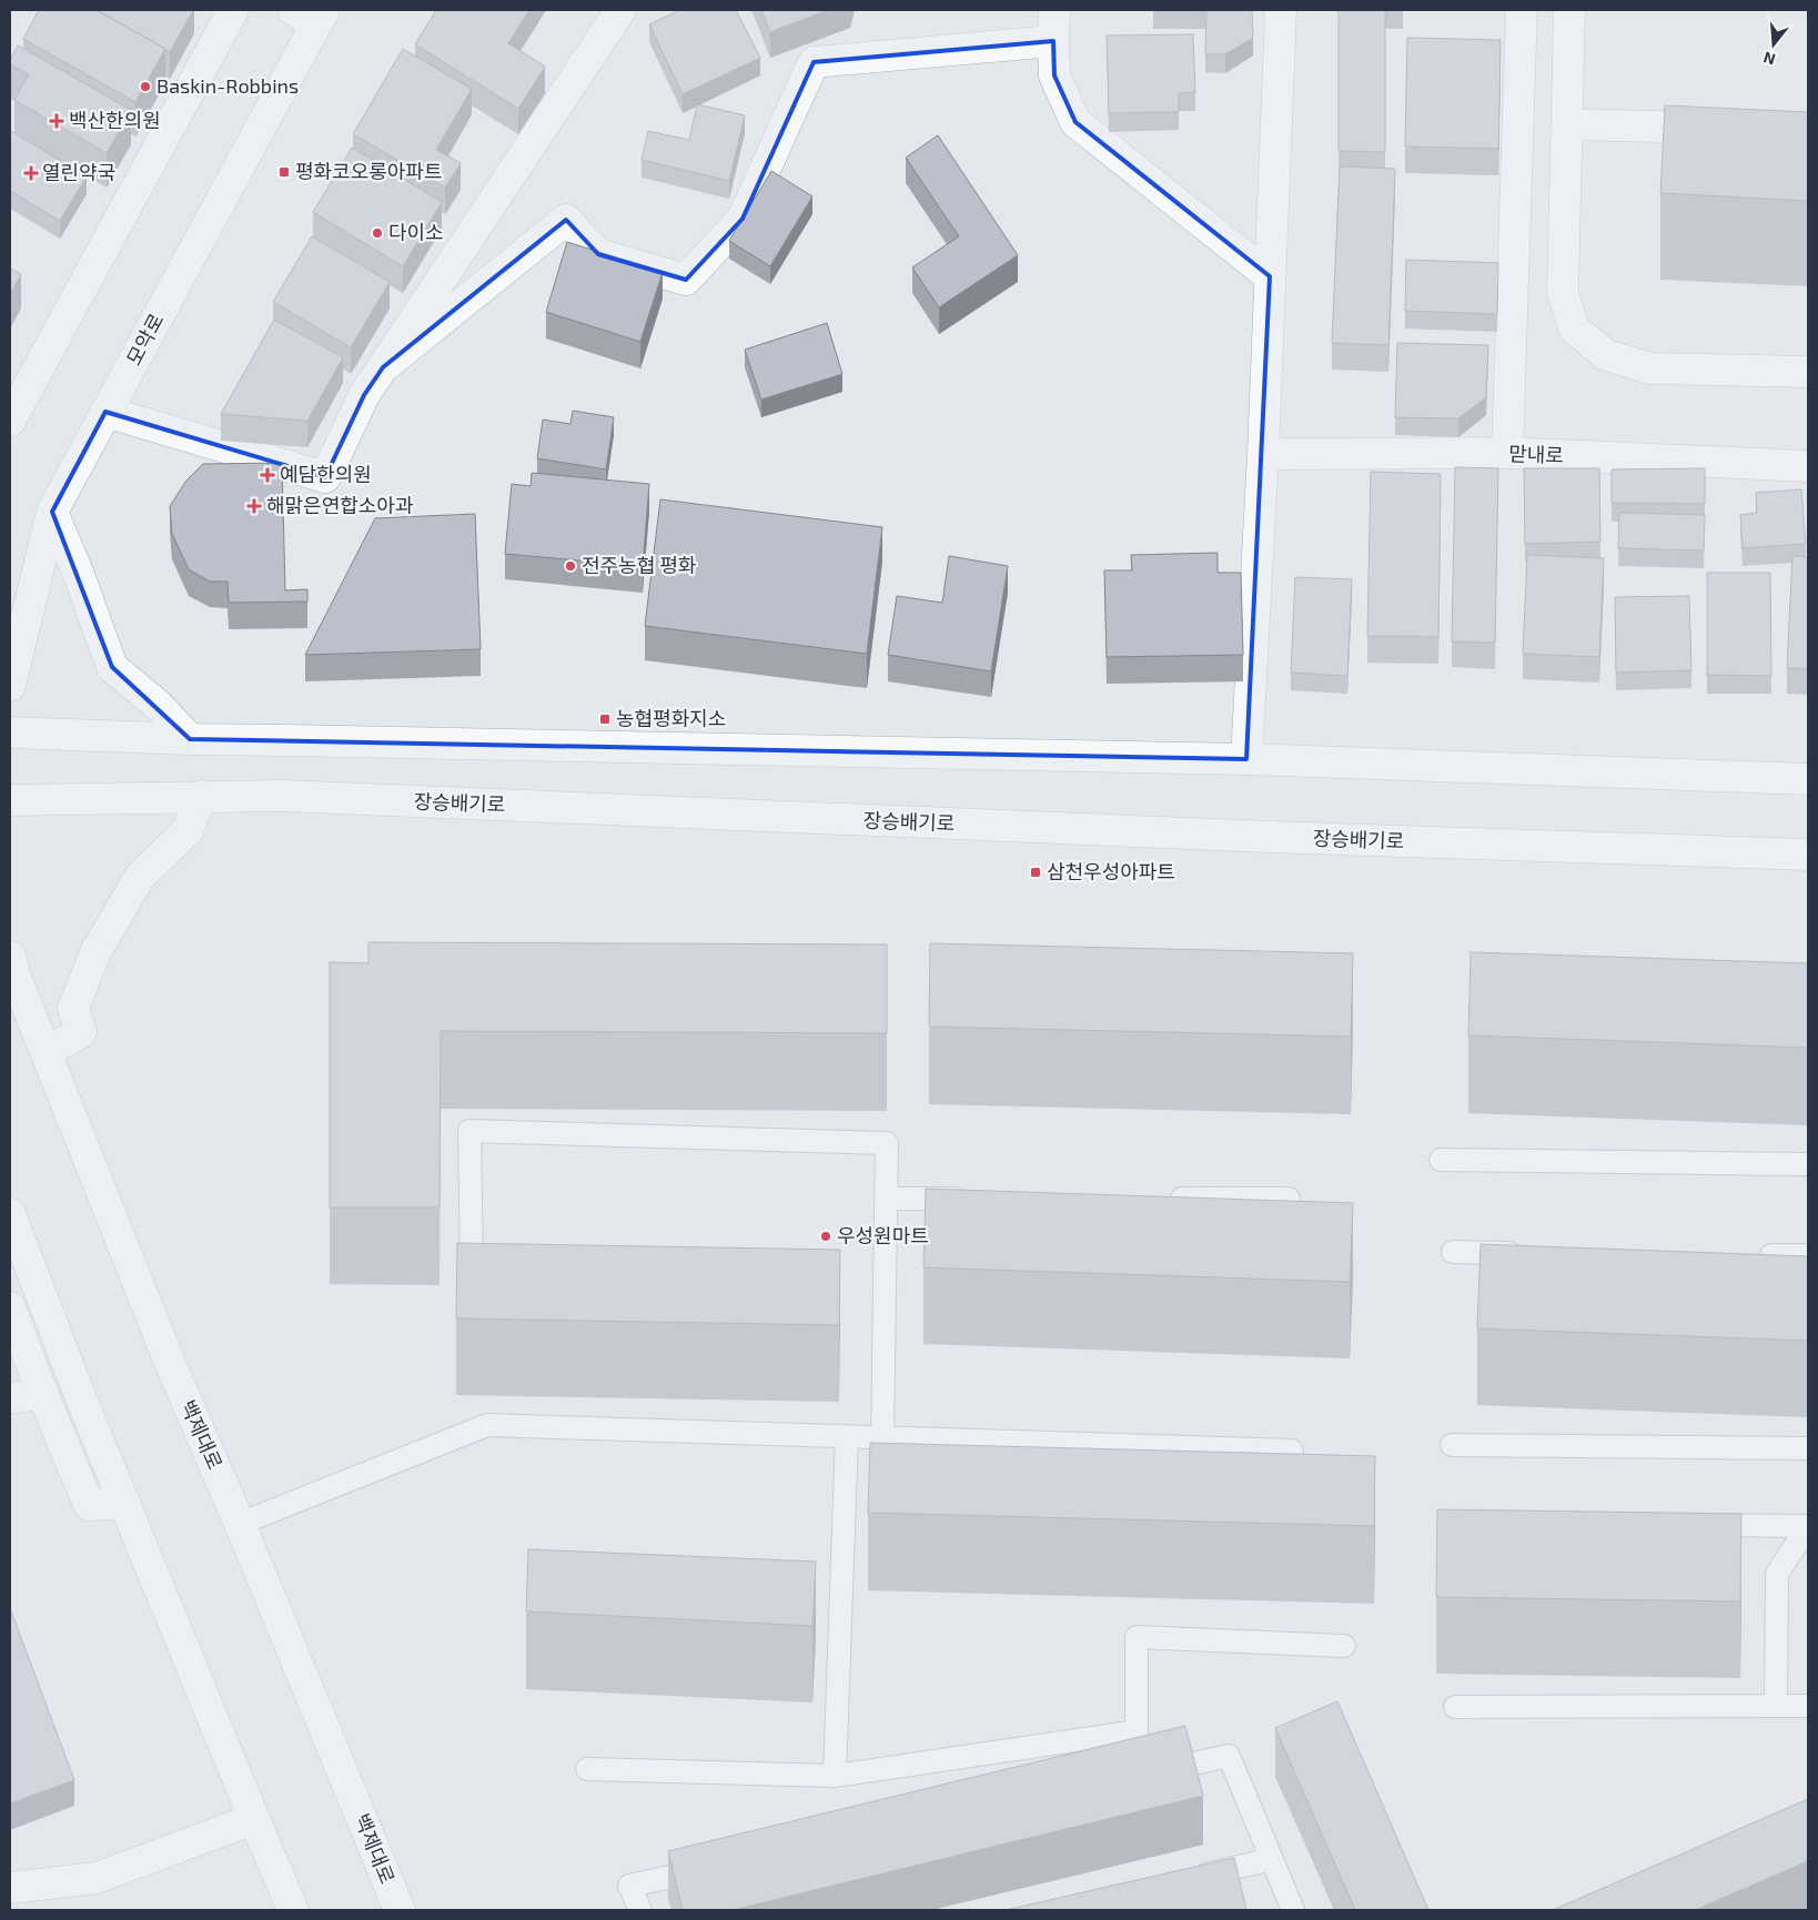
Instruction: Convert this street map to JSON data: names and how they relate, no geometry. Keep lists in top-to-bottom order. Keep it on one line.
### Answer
{"streets":{"street":["모악로","맏내로","장승배기로","백제대로"]},"places":{"other":["Baskin-Robbins","다이소","전주농협 평화","우성원마트"],"health":["백산한의원","열린약국","예담한의원","해맑은연합소아과"],"transit":["평화코오롱아파트","농협평화지소","삼천우성아파트"]},"north":"bottom"}
